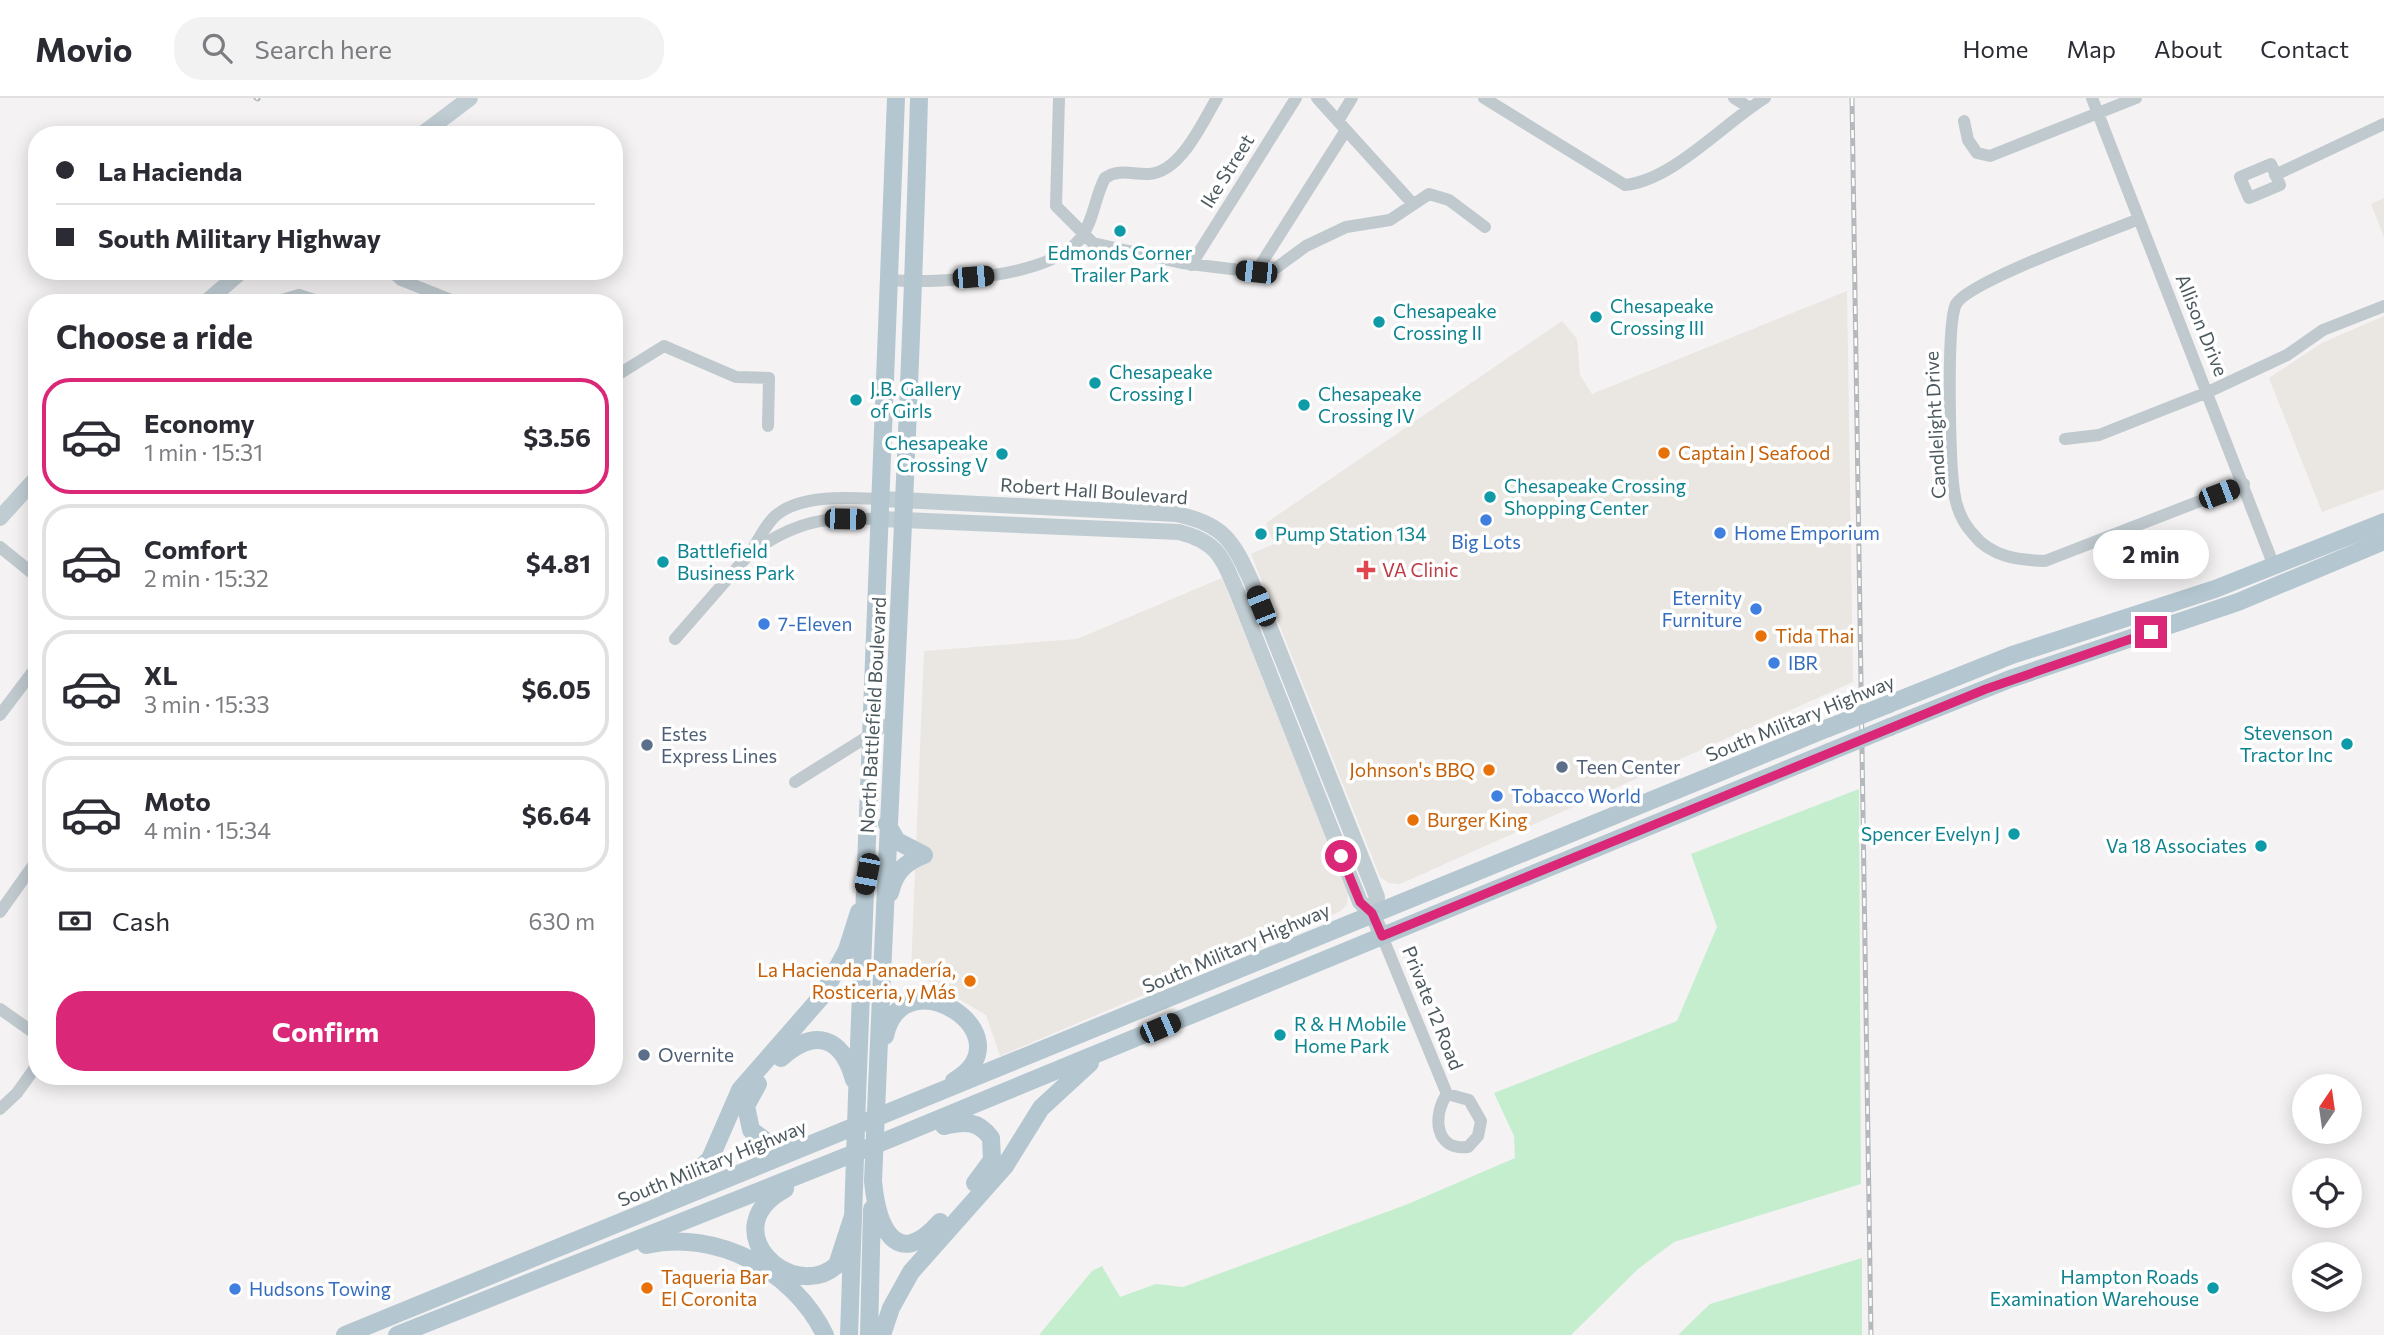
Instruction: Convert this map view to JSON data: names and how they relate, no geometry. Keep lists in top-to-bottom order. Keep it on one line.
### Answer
{"streets":{"main road":["North Battlefield Boulevard","South Military Highway"],"street":["Ike Street","Allison Drive","Candlelight Drive","Robert Hall Boulevard","Private 12 Road"]},"crossings":[["Allison Drive","Candlelight Drive"],["Allison Drive","South Military Highway"],["Robert Hall Boulevard","North Battlefield Boulevard"],["Robert Hall Boulevard","South Military Highway"],["Robert Hall Boulevard","Private 12 Road"]],"places":{"other":["Edmonds Corner Trailer Park","Chesapeake Crossing III","Chesapeake Crossing II","Chesapeake Crossing I","J.B. Gallery of Girls","Chesapeake Crossing IV","Captain J Seafood","Chesapeake Crossing V","Chesapeake Crossing Shopping Center","Big Lots","Home Emporium","Pump Station 134","Battlefield Business Park","Eternity Furniture","7-Eleven","Tida Thai","IBR","Stevenson Tractor Inc","Estes Express Lines","Teen Center","Johnson's BBQ","Tobacco World","Burger King","Spencer Evelyn J","Va 18 Associates","La Hacienda Panadería, Rosticeria, y Más","R & H Mobile Home Park","Overnite","Taqueria Bar El Coronita","Hampton Roads Examination Warehouse","Hudsons Towing"],"health":["VA Clinic"]},"north":"top","page":{"header":"Movio","search":"Search here","nav":["Home","Map","About","Contact"],"banner":["La Hacienda","South Military Highway"],"heading":"Choose a ride","list":[{"name":"Economy","note":"1 min · 15:31","value":"$3.56"},{"name":"Comfort","note":"2 min · 15:32","value":"$4.81"},{"name":"XL","note":"3 min · 15:33","value":"$6.05"},{"name":"Moto","note":"4 min · 15:34","value":"$6.64"}],"bubble":"2 min","pay":["Cash","630 m"],"buttons":"Confirm"}}
